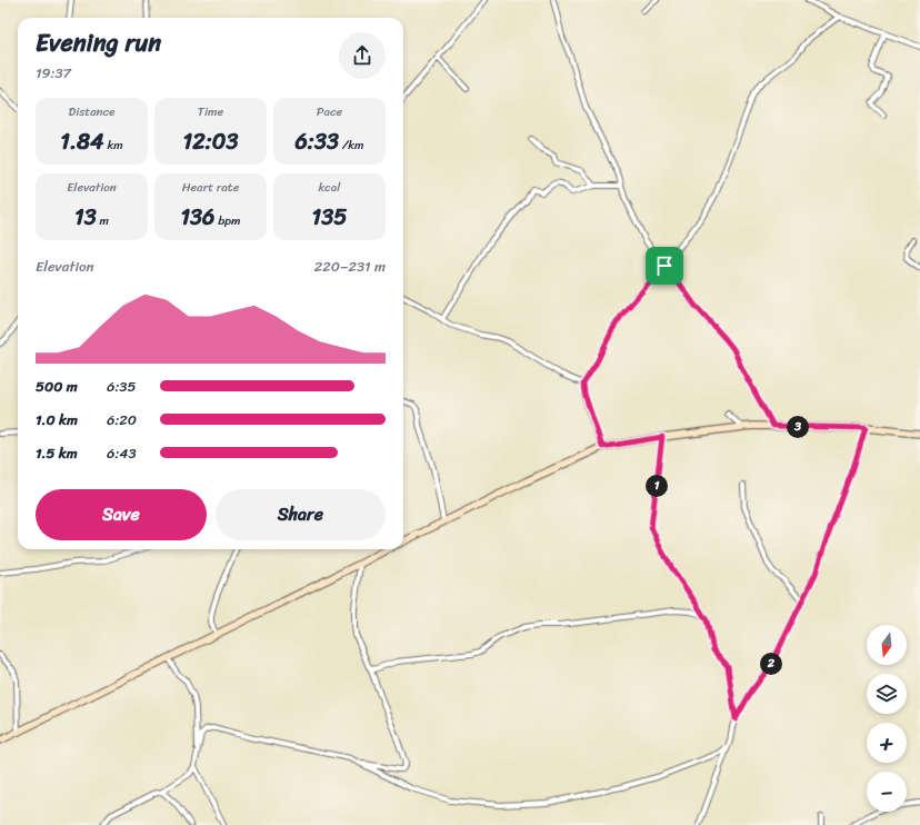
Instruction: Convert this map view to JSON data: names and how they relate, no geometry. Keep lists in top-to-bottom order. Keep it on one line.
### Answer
{"north":"bottom","page":{"heading":["Evening run","19:37"],"stats":[["Distance","1.84 km"],["Time","12:03"],["Pace","6:33 /km"],["Elevation","13 m"],["Heart rate","136 bpm"],["kcal","135"]],"chart":["Elevation","220–231 m"],"list":[{"name":"500 m","note":"6:35"},{"name":"1.0 km","note":"6:20"},{"name":"1.5 km","note":"6:43"}],"pins":["3","1","2"],"buttons":["Save","Share"],"map_buttons":["+","−"]}}
